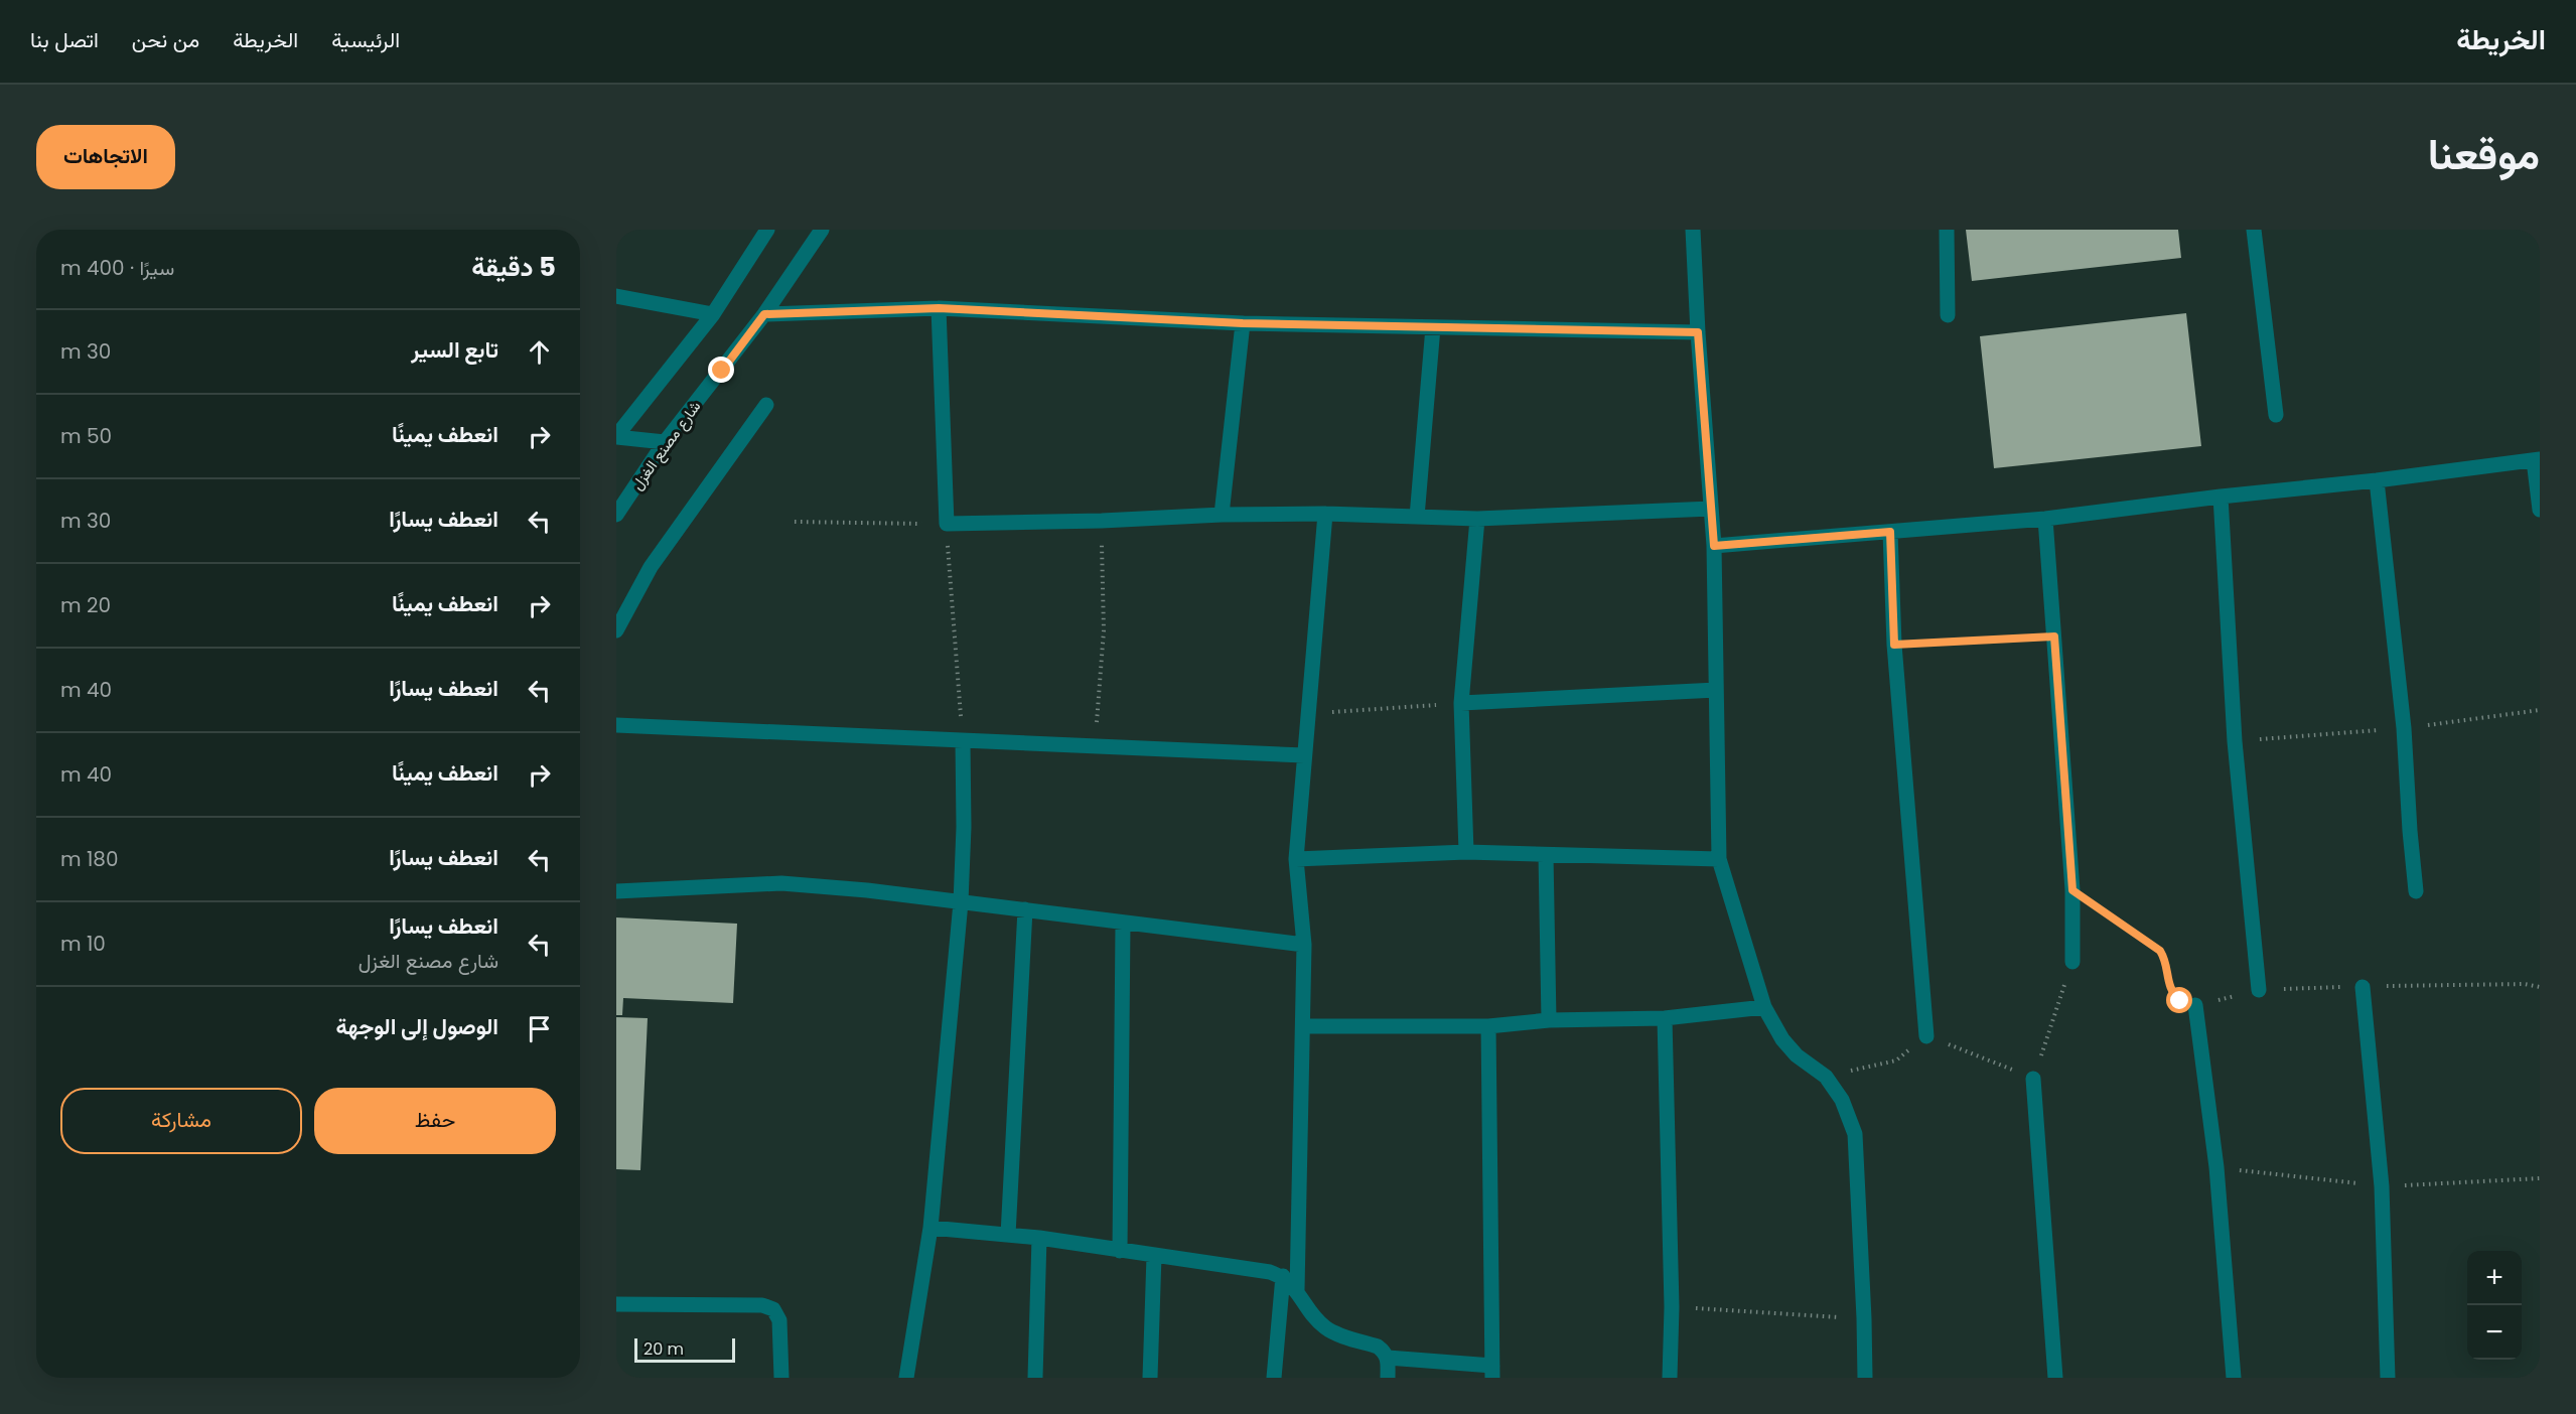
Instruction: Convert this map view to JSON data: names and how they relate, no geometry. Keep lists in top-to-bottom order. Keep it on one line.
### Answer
{"streets":{"street":["شارع مصنع الغزل"]},"scale_bar":"20 m","page":{"header":"الخريطة","nav":["الرئيسية","الخريطة","من نحن","اتصل بنا"],"title":"موقعنا","buttons":["الاتجاهات",["حفظ","مشاركة"]],"heading":["5 دقيقة","سيرًا · 400 m"],"list":[["تابع السير","30 m"],["انعطف يمينًا","50 m"],["انعطف يسارًا","30 m"],["انعطف يمينًا","20 m"],["انعطف يسارًا","40 m"],["انعطف يمينًا","40 m"],["انعطف يسارًا","180 m"],["انعطف يسارًا","شارع مصنع الغزل","10 m"],"الوصول إلى الوجهة"],"map_buttons":["+","−"],"scale":"20 m"}}
